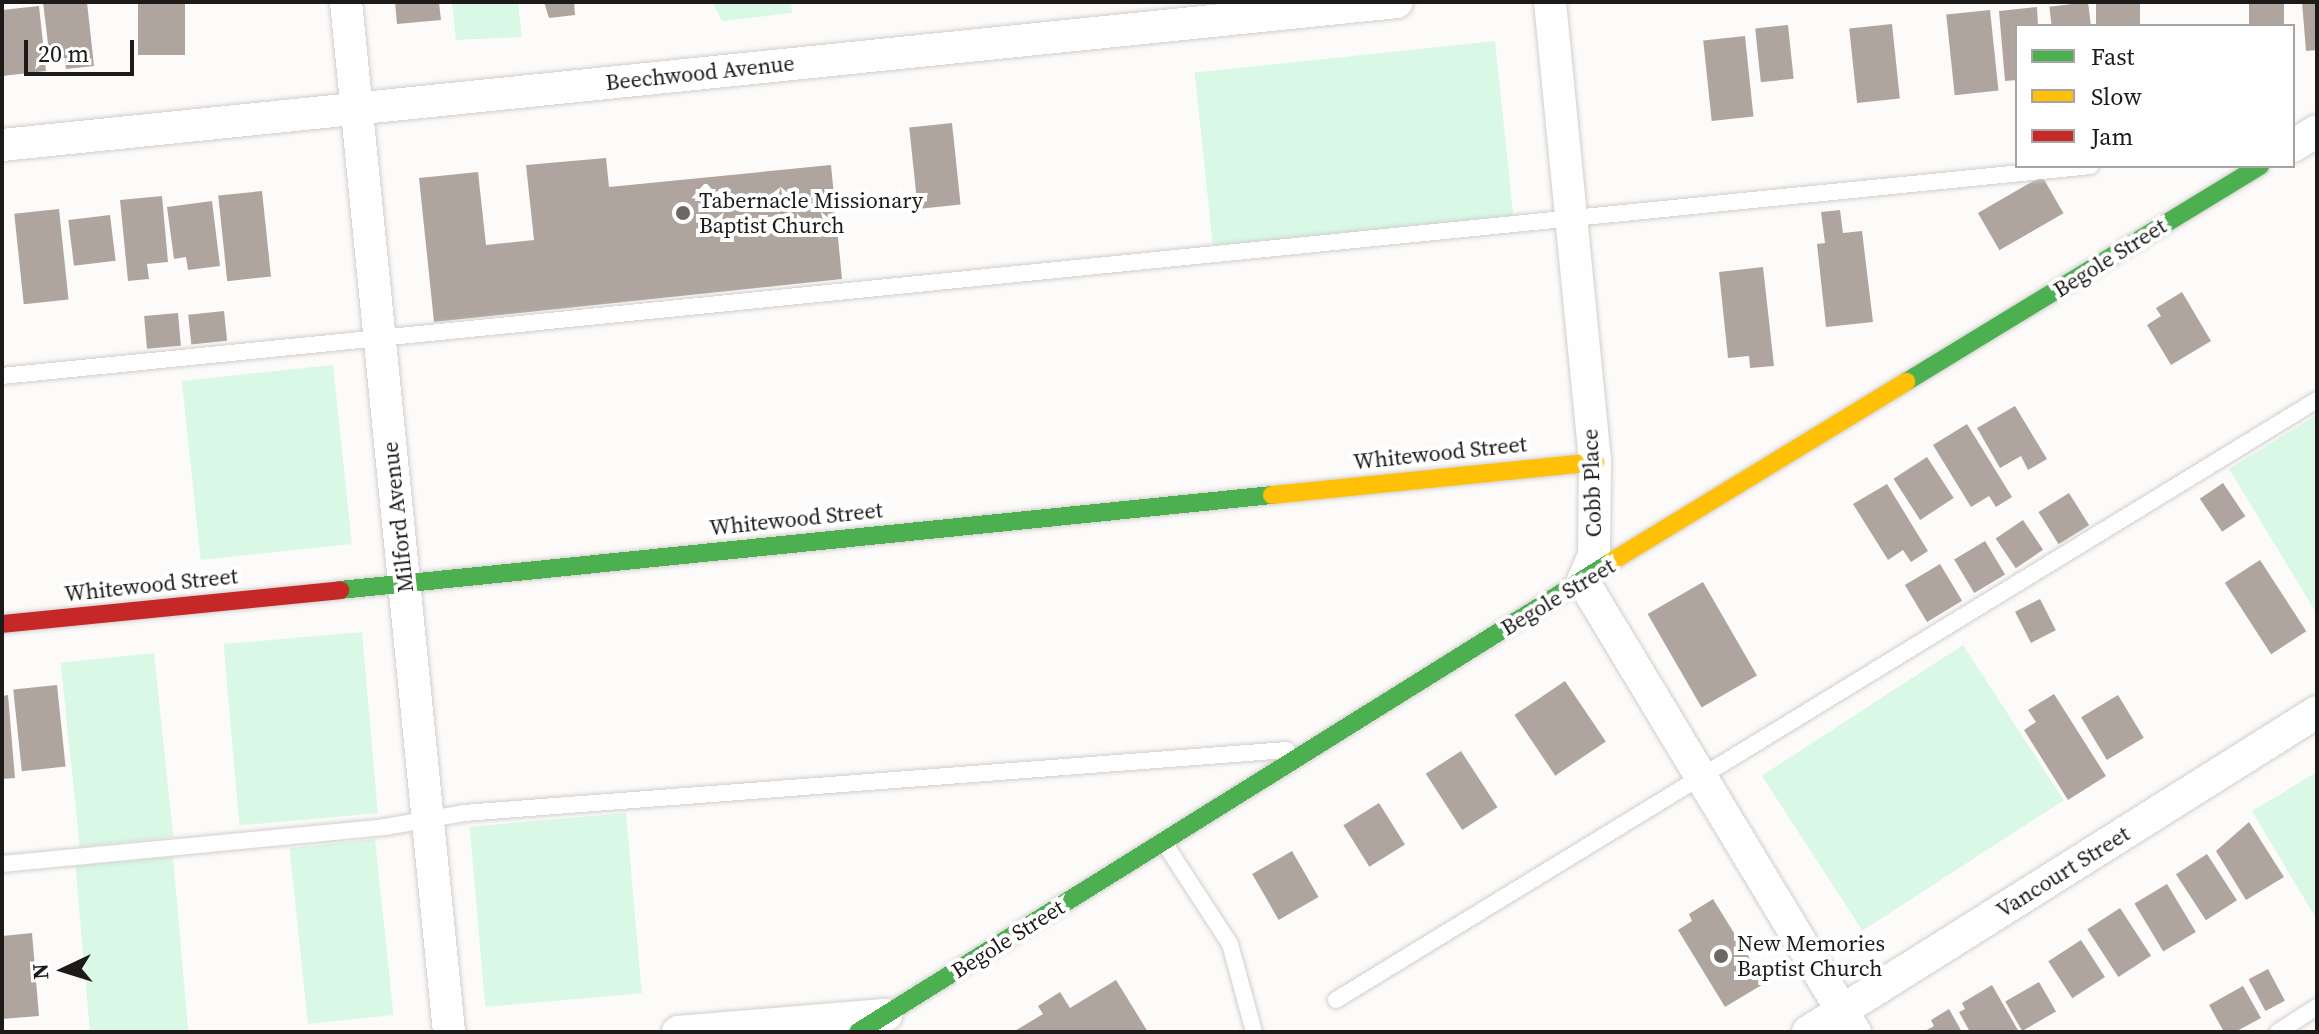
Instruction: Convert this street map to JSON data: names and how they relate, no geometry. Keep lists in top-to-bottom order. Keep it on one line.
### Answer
{"streets":{"street":["Beechwood Avenue","Begole Street","Whitewood Street","Cobb Place","Milford Avenue","Vancourt Street"]},"crossings":[["Beechwood Avenue","Milford Avenue"],["Begole Street","Cobb Place"],["Whitewood Street","Cobb Place"],["Whitewood Street","Milford Avenue"]],"places":["Tabernacle Missionary Baptist Church","New Memories Baptist Church"],"legend":["Fast","Slow","Jam"],"scale_bar":"20 m","north":"left"}
